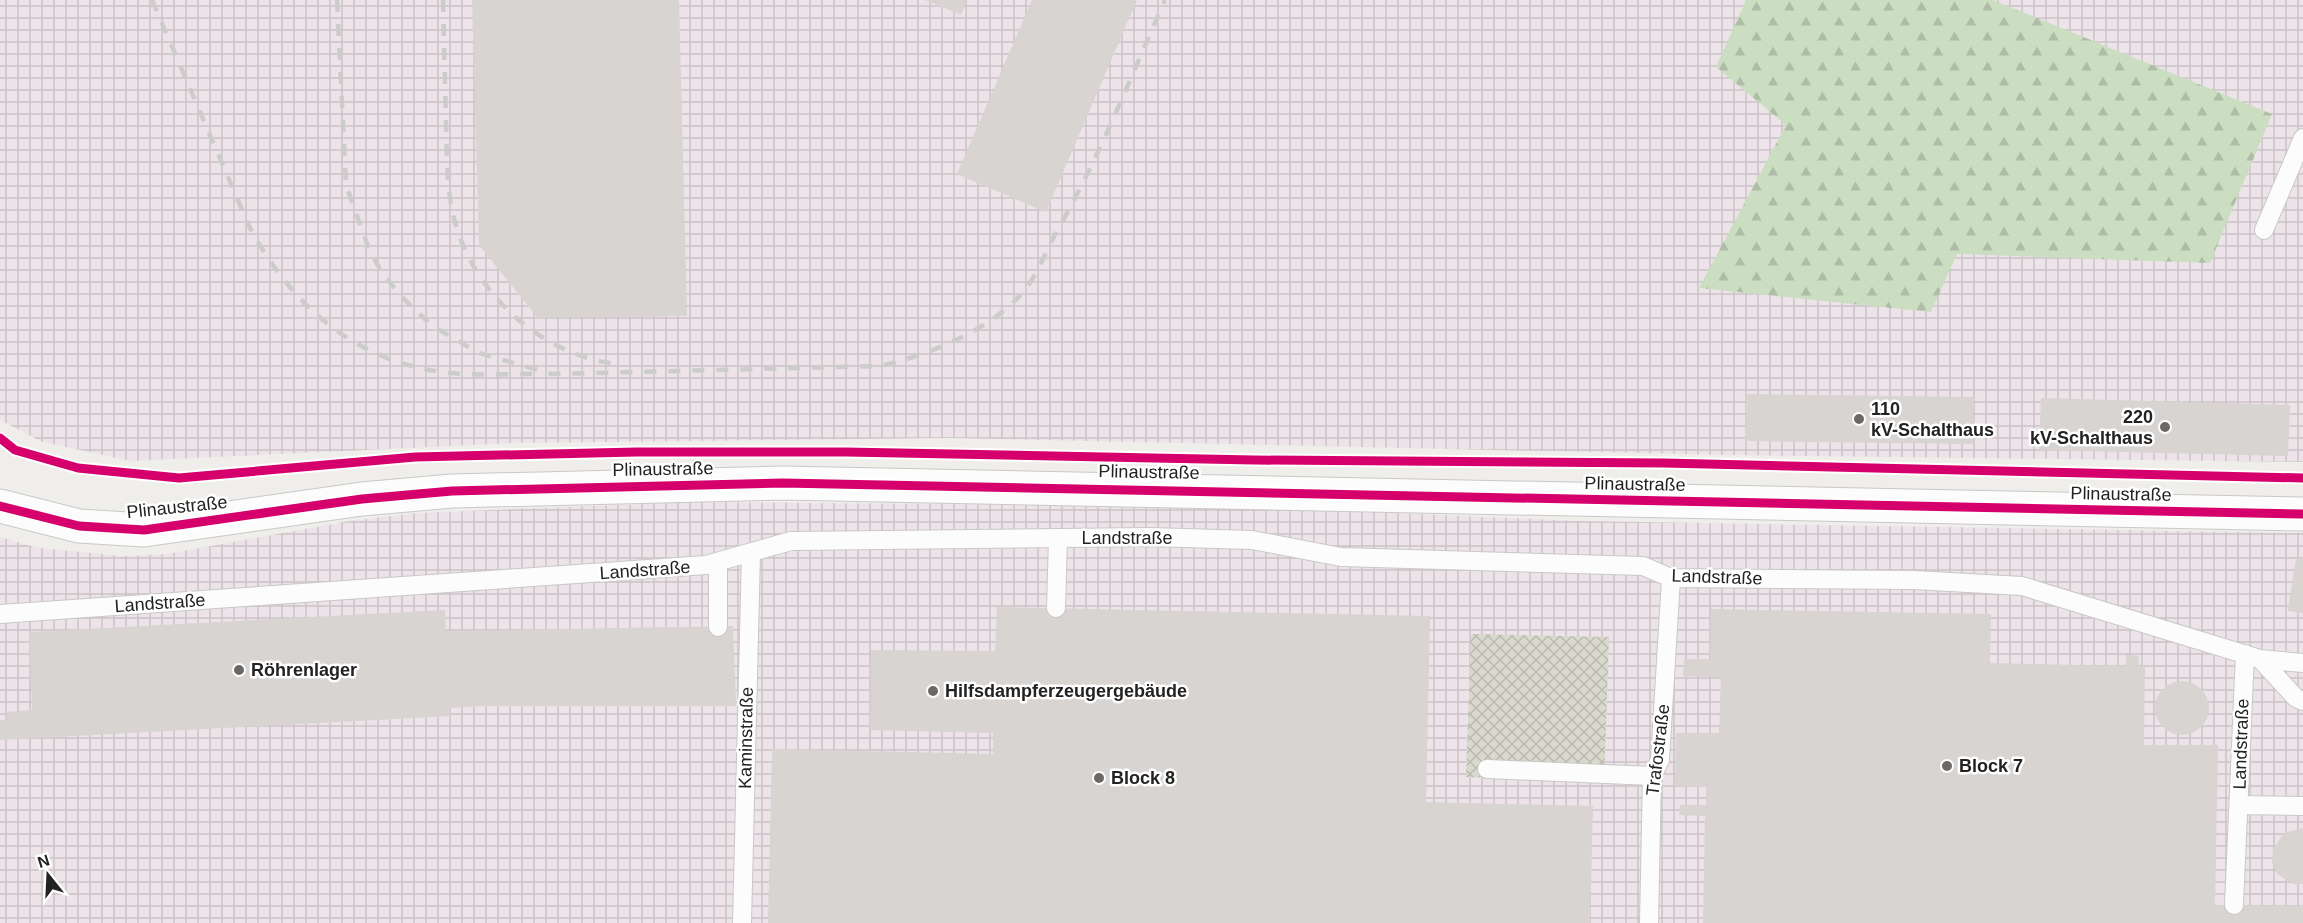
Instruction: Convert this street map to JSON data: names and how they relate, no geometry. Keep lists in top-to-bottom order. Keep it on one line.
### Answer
{"streets":{"street":["Plinaustraße"],"lane":["Landstraße","Kaminstraße","Trafostraße"]},"crossings":[["Landstraße","Kaminstraße"],["Landstraße","Trafostraße"]],"places":["110 kV-Schalthaus","220 kV-Schalthaus","Röhrenlager","Hilfsdampferzeugergebäude","Block 7","Block 8"],"north":"top"}
